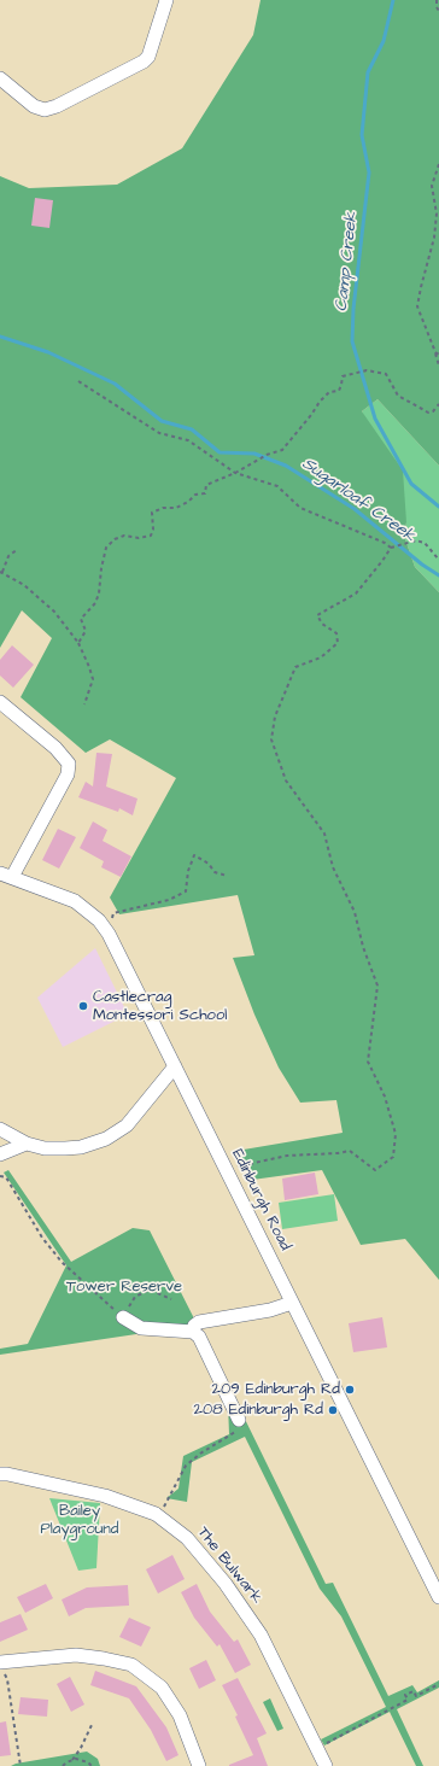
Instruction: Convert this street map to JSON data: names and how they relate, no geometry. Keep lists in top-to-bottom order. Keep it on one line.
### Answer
{"streets":{"street":["Edinburgh Road","The Bulwark"]},"water":["Camp Creek","Sugarloaf Creek"],"parks":["Tower Reserve","Bailey Playground"],"places":["Castlecrag Montessori School","209 Edinburgh Rd","208 Edinburgh Rd"]}
